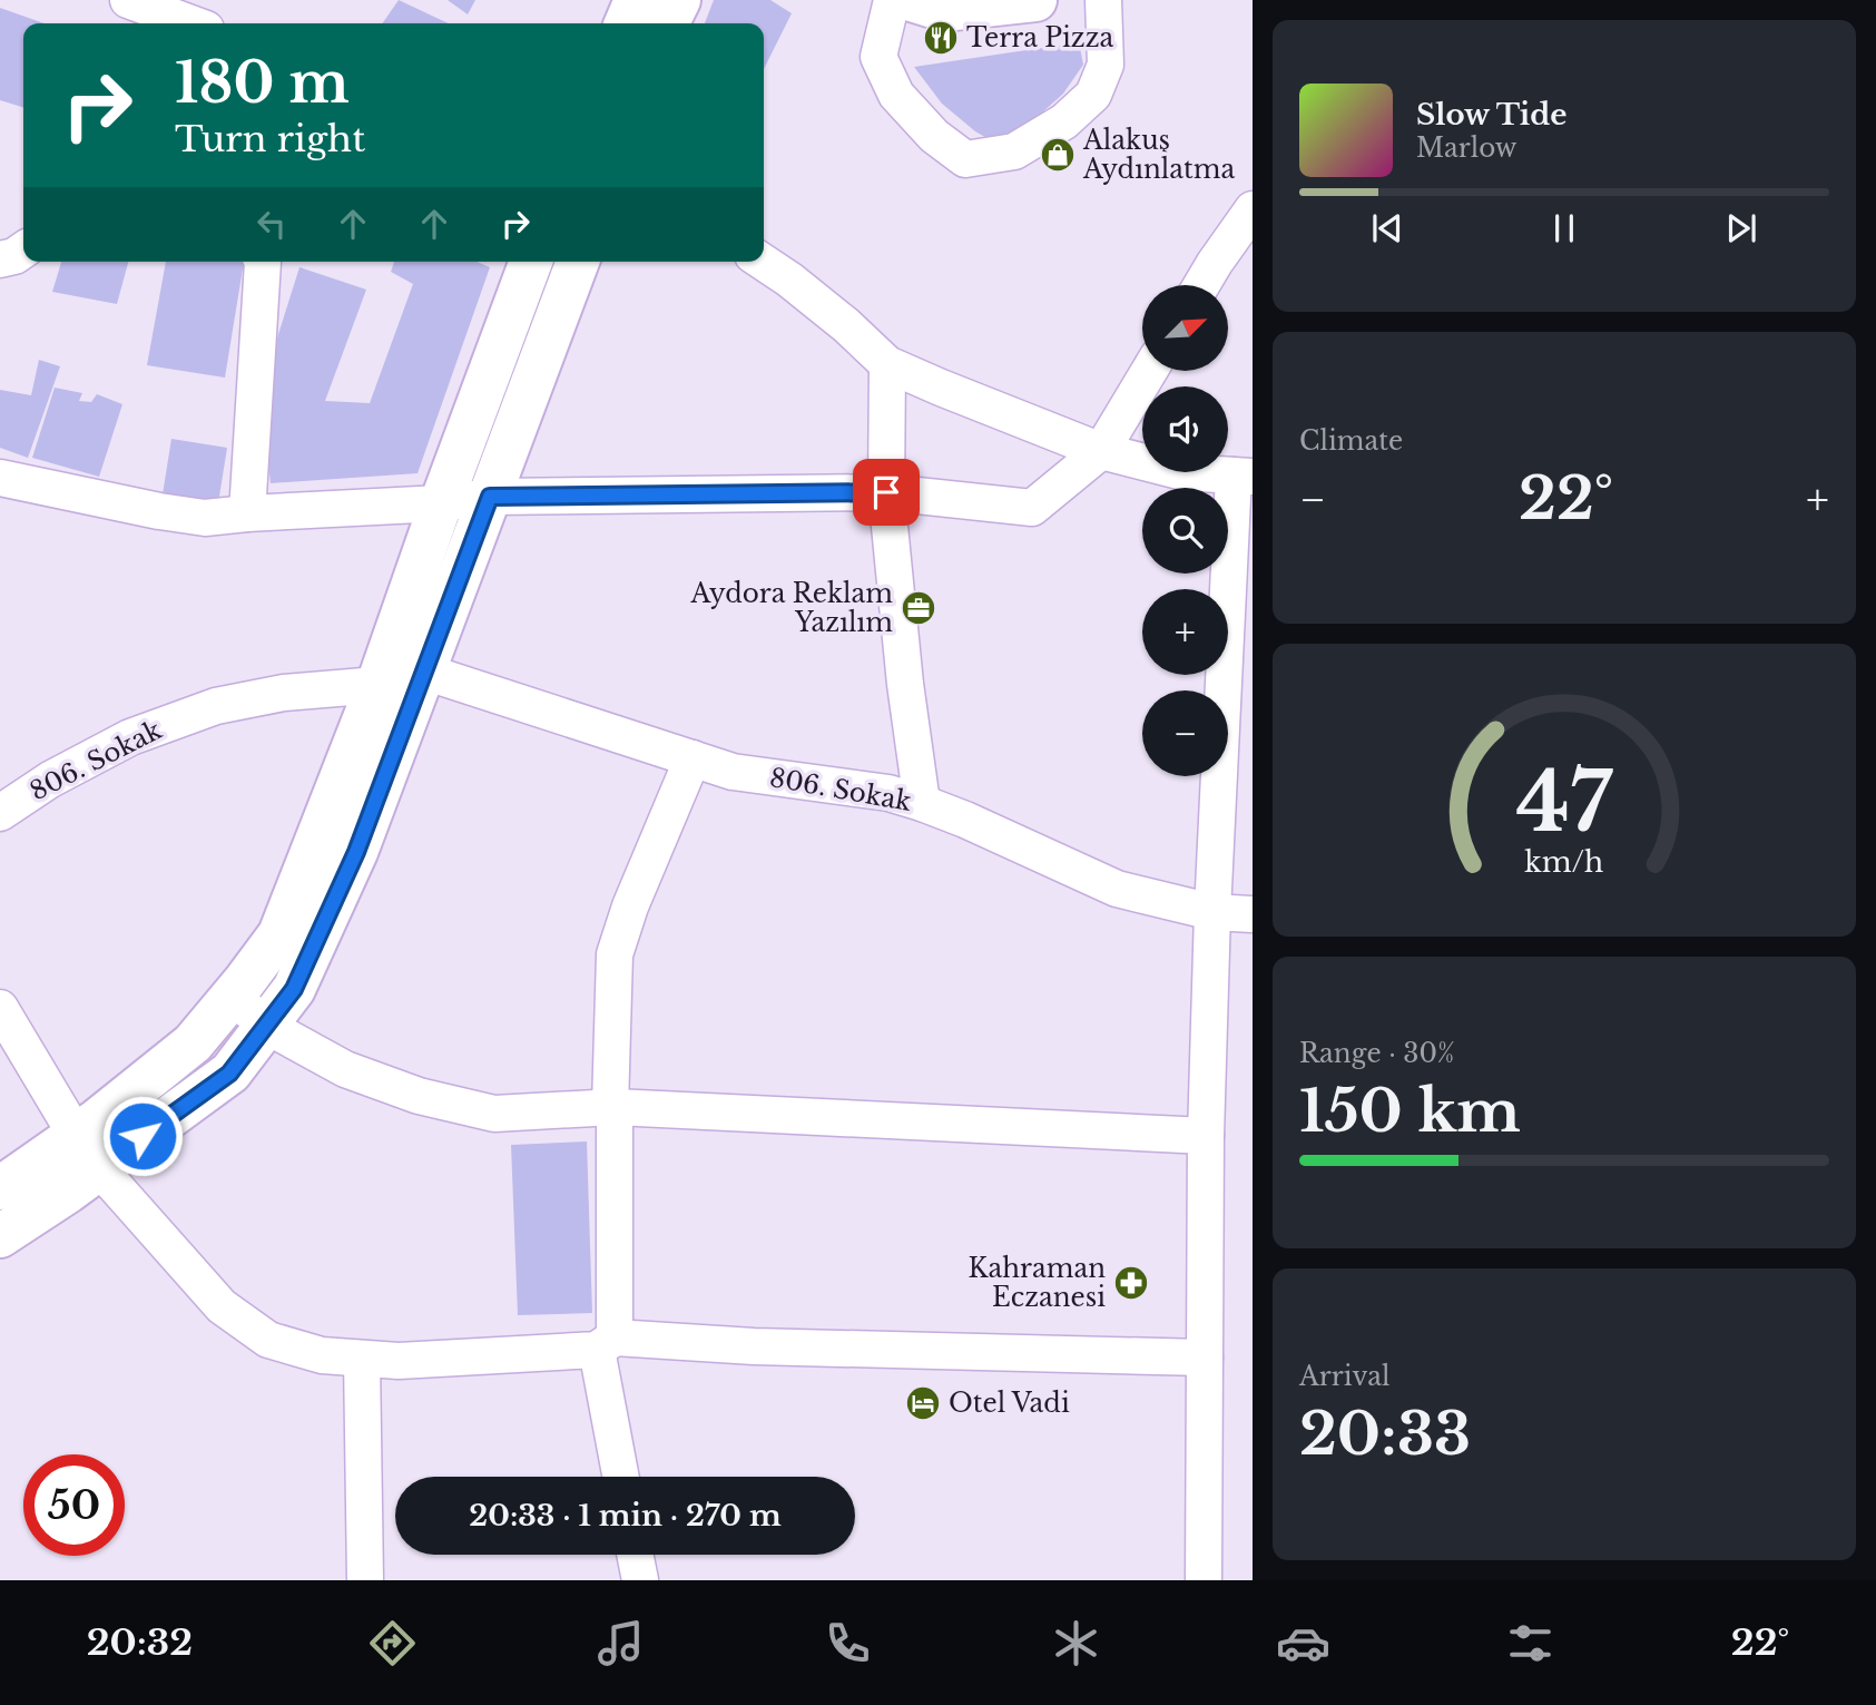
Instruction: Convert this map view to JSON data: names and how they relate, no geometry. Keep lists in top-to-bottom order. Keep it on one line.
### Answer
{"streets":{"street":["806. Sokak"]},"places":{"restaurant":["Terra Pizza"],"shop":["Alakuş Aydınlatma"],"office":["Aydora Reklam Yazılım"],"pharmacy":["Kahraman Eczanesi"],"hotel":["Otel Vadi"]},"north":"top right","page":{"turn":["180 m","Turn right"],"song":["Slow Tide","Marlow"],"map_buttons":["+","−"],"tile":["Climate",["Range · 30%","150 km"],["Arrival","20:33"]],"heat":["−","22°","+"],"limit":"50","trip":"20:33 · 1 min · 270 m","tabs":["20:32","22°"],"gauge":["47","km/h"]}}
